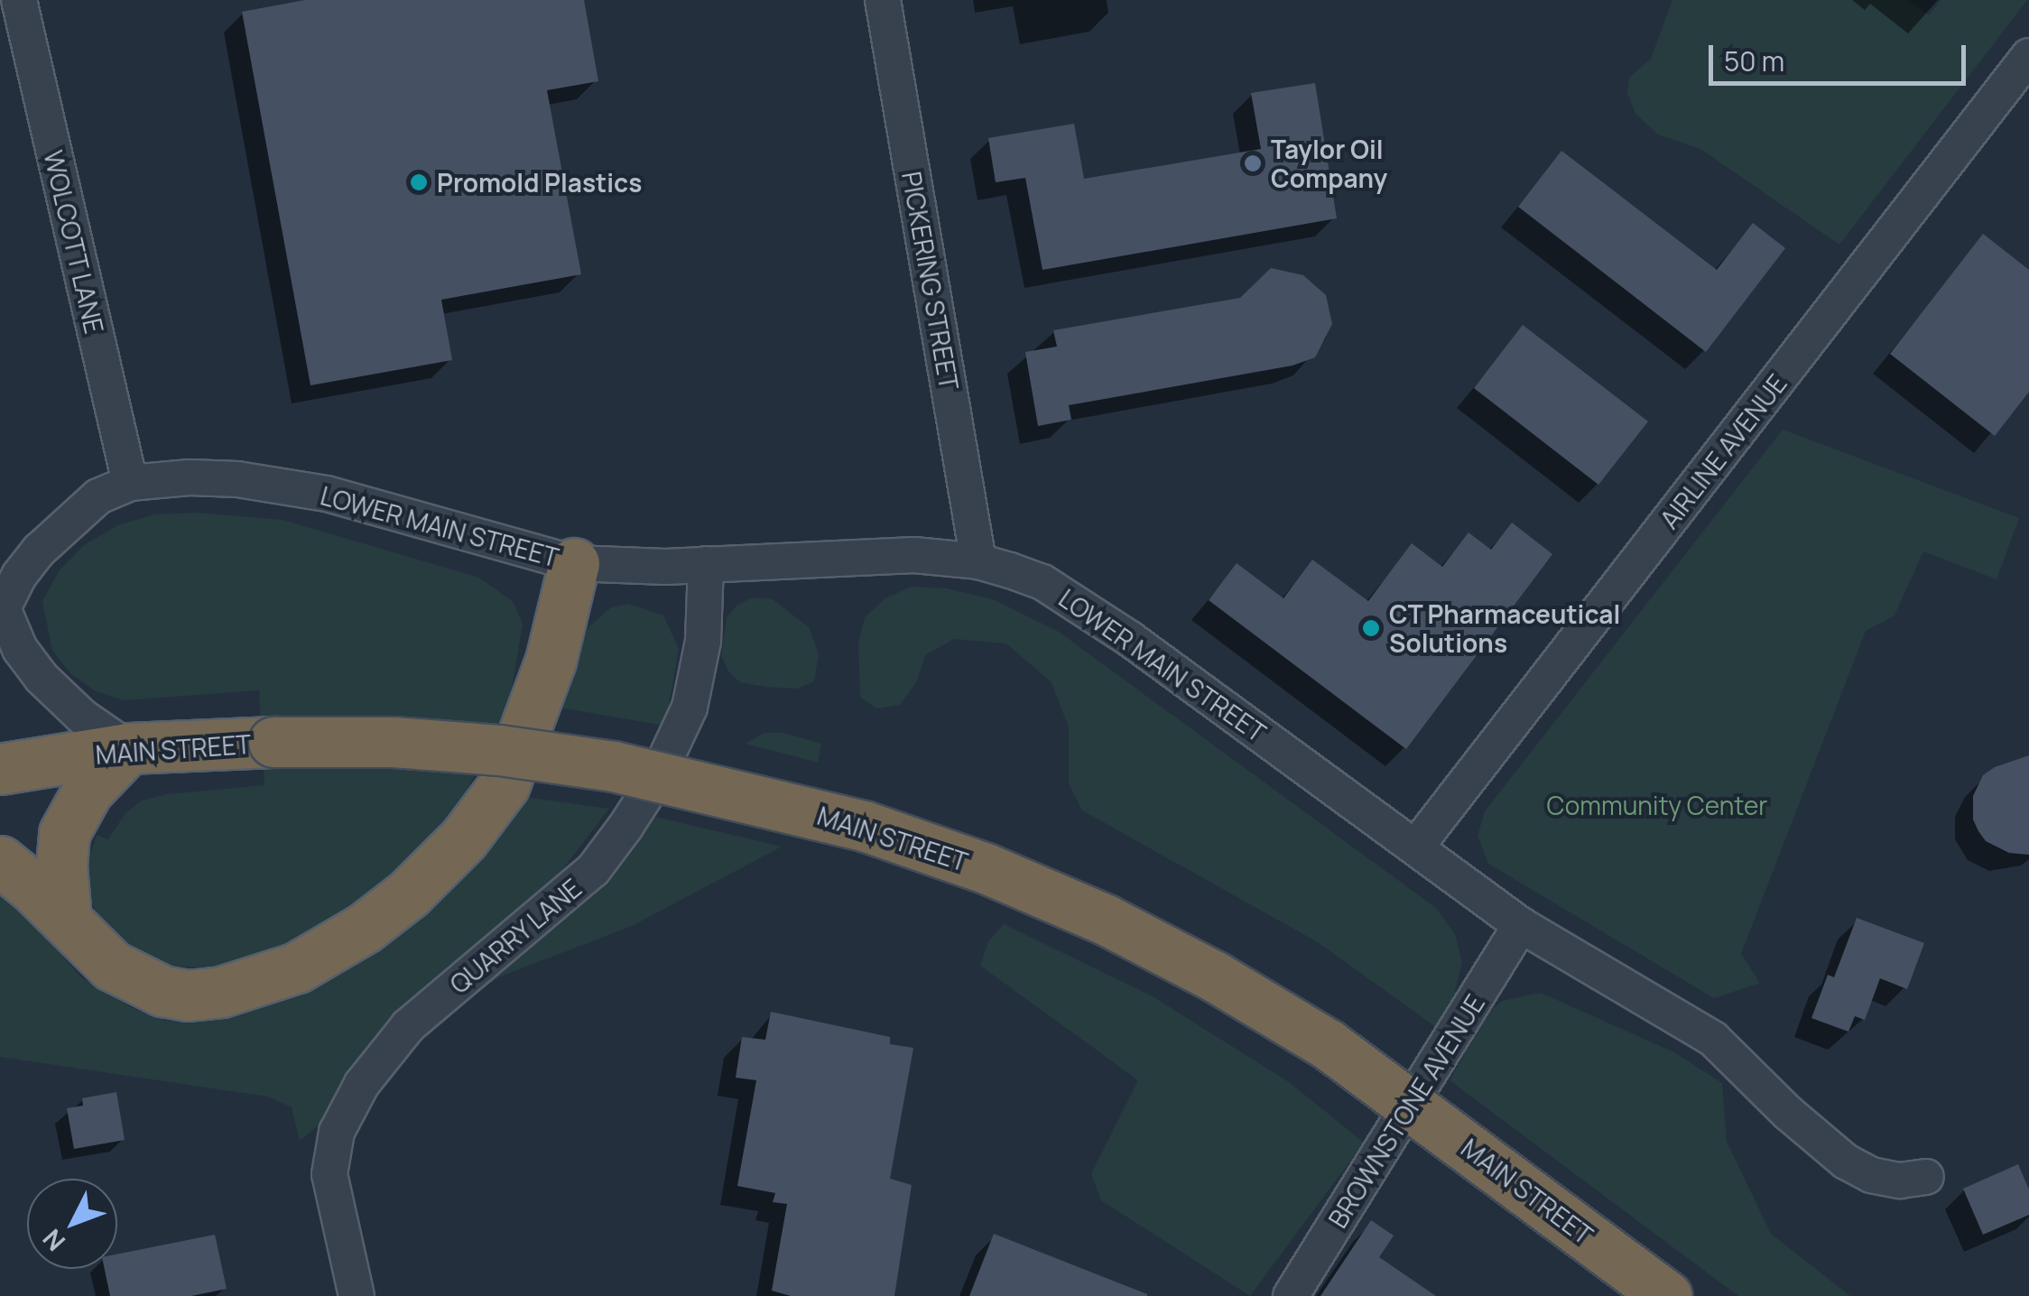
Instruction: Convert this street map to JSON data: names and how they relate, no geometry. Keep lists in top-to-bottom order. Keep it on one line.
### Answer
{"streets":{"highway":["MAIN STREET"],"street":["WOLCOTT LANE","PICKERING STREET","AIRLINE AVENUE","LOWER MAIN STREET","QUARRY LANE","BROWNSTONE AVENUE"]},"crossings":[["WOLCOTT LANE","LOWER MAIN STREET"],["PICKERING STREET","LOWER MAIN STREET"],["AIRLINE AVENUE","LOWER MAIN STREET"],["LOWER MAIN STREET","MAIN STREET"],["LOWER MAIN STREET","QUARRY LANE"],["LOWER MAIN STREET","BROWNSTONE AVENUE"]],"parks":["Community Center"],"places":["Taylor Oil Company","Promold Plastics","CT Pharmaceutical Solutions"],"scale_bar":"50 m","north":"bottom left"}
